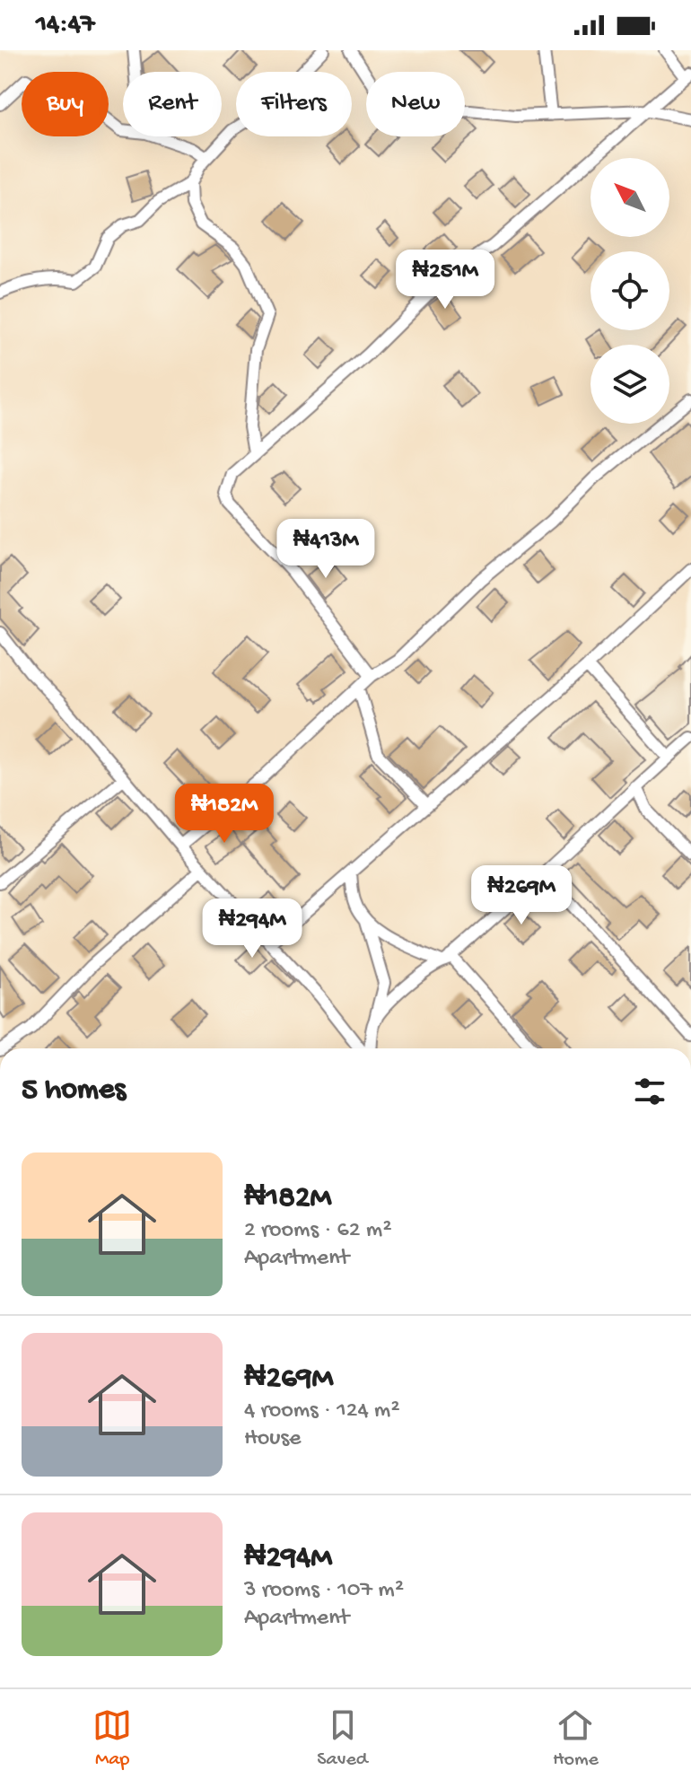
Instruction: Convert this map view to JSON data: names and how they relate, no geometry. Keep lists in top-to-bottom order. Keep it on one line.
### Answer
{"north":"top left","page":{"status":"14:47","chip":["Buy","Rent","Filters","New"],"price":["₦251M","₦413M","₦182M","₦269M","₦294M"],"heading":"5 homes","list":[{"name":"₦182M","note":"2 rooms · 62 m² · Apartment"},{"name":"₦269M","note":"4 rooms · 124 m² · House"},{"name":"₦294M","note":"3 rooms · 107 m² · Apartment"}],"tabs":["Map","Saved","Home"]}}
